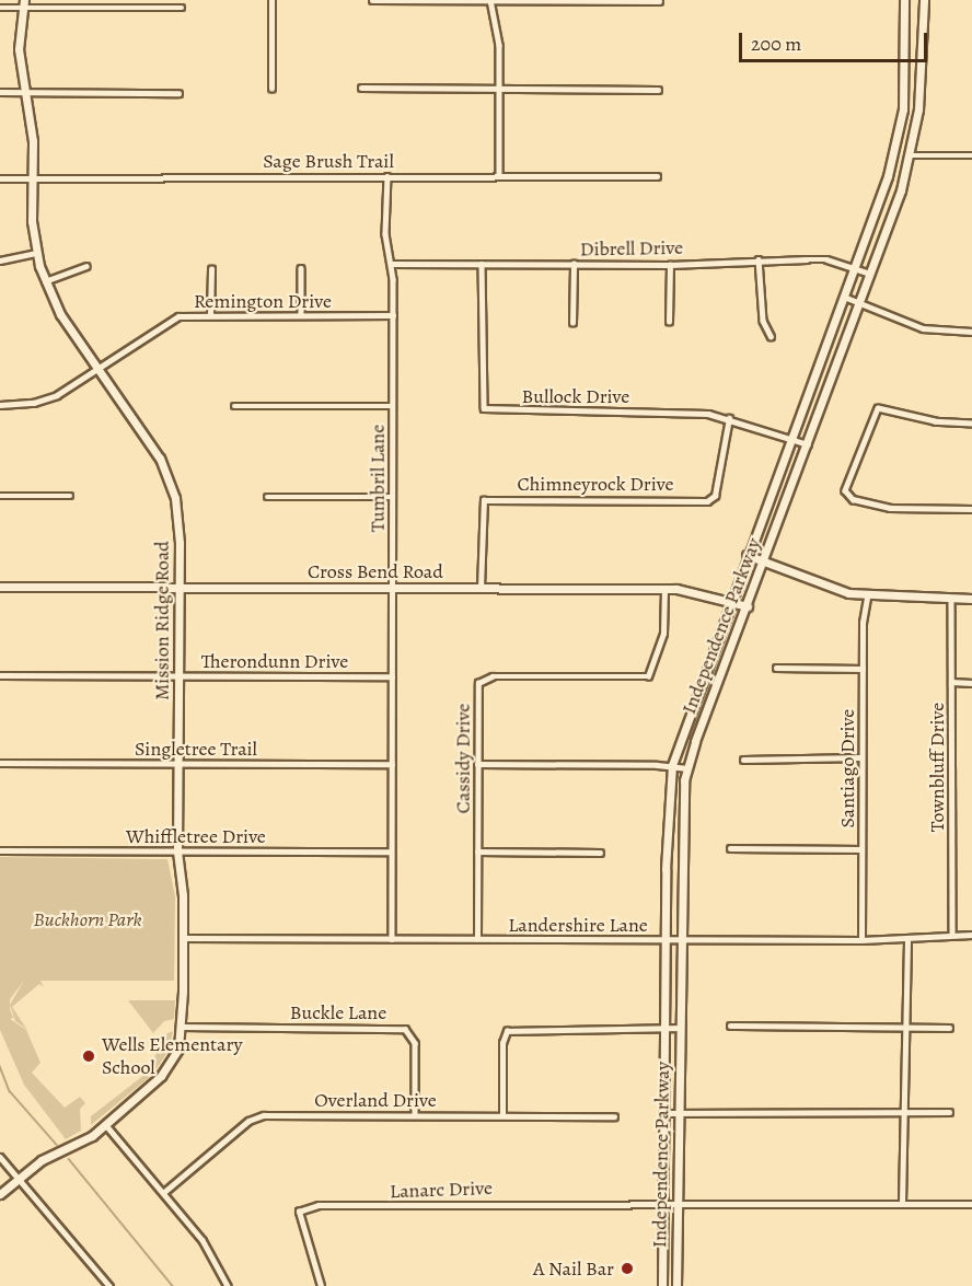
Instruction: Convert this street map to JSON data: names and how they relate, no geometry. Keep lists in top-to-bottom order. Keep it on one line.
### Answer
{"streets":{"main road":["Cross Bend Road","Mission Ridge Road","Independence Parkway"],"street":["Sage Brush Trail","Dibrell Drive","Remington Drive","Bullock Drive","Tumbril Lane","Chimneyrock Drive","Therondunn Drive","Singletree Trail","Cassidy Drive","Townbluff Drive","Santiago Drive","Whiffletree Drive","Landershire Lane","Buckle Lane","Overland Drive","Lanarc Drive"]},"crossings":[["Sage Brush Trail","Tumbril Lane"],["Sage Brush Trail","Mission Ridge Road"],["Dibrell Drive","Bullock Drive"],["Dibrell Drive","Tumbril Lane"],["Dibrell Drive","Independence Parkway"],["Remington Drive","Tumbril Lane"],["Remington Drive","Mission Ridge Road"],["Bullock Drive","Chimneyrock Drive"],["Bullock Drive","Independence Parkway"],["Tumbril Lane","Cross Bend Road"],["Tumbril Lane","Therondunn Drive"],["Tumbril Lane","Singletree Trail"],["Tumbril Lane","Whiffletree Drive"],["Tumbril Lane","Landershire Lane"],["Chimneyrock Drive","Cross Bend Road"],["Cross Bend Road","Mission Ridge Road"],["Cross Bend Road","Independence Parkway"],["Cross Bend Road","Cassidy Drive"],["Mission Ridge Road","Therondunn Drive"],["Mission Ridge Road","Singletree Trail"],["Mission Ridge Road","Whiffletree Drive"],["Mission Ridge Road","Landershire Lane"],["Mission Ridge Road","Buckle Lane"],["Independence Parkway","Landershire Lane"],["Independence Parkway","Lanarc Drive"],["Cassidy Drive","Landershire Lane"],["Townbluff Drive","Landershire Lane"],["Santiago Drive","Landershire Lane"],["Buckle Lane","Overland Drive"]],"parks":["Buckhorn Park"],"places":["Wells Elementary School","A Nail Bar"],"scale_bar":"200 m"}
